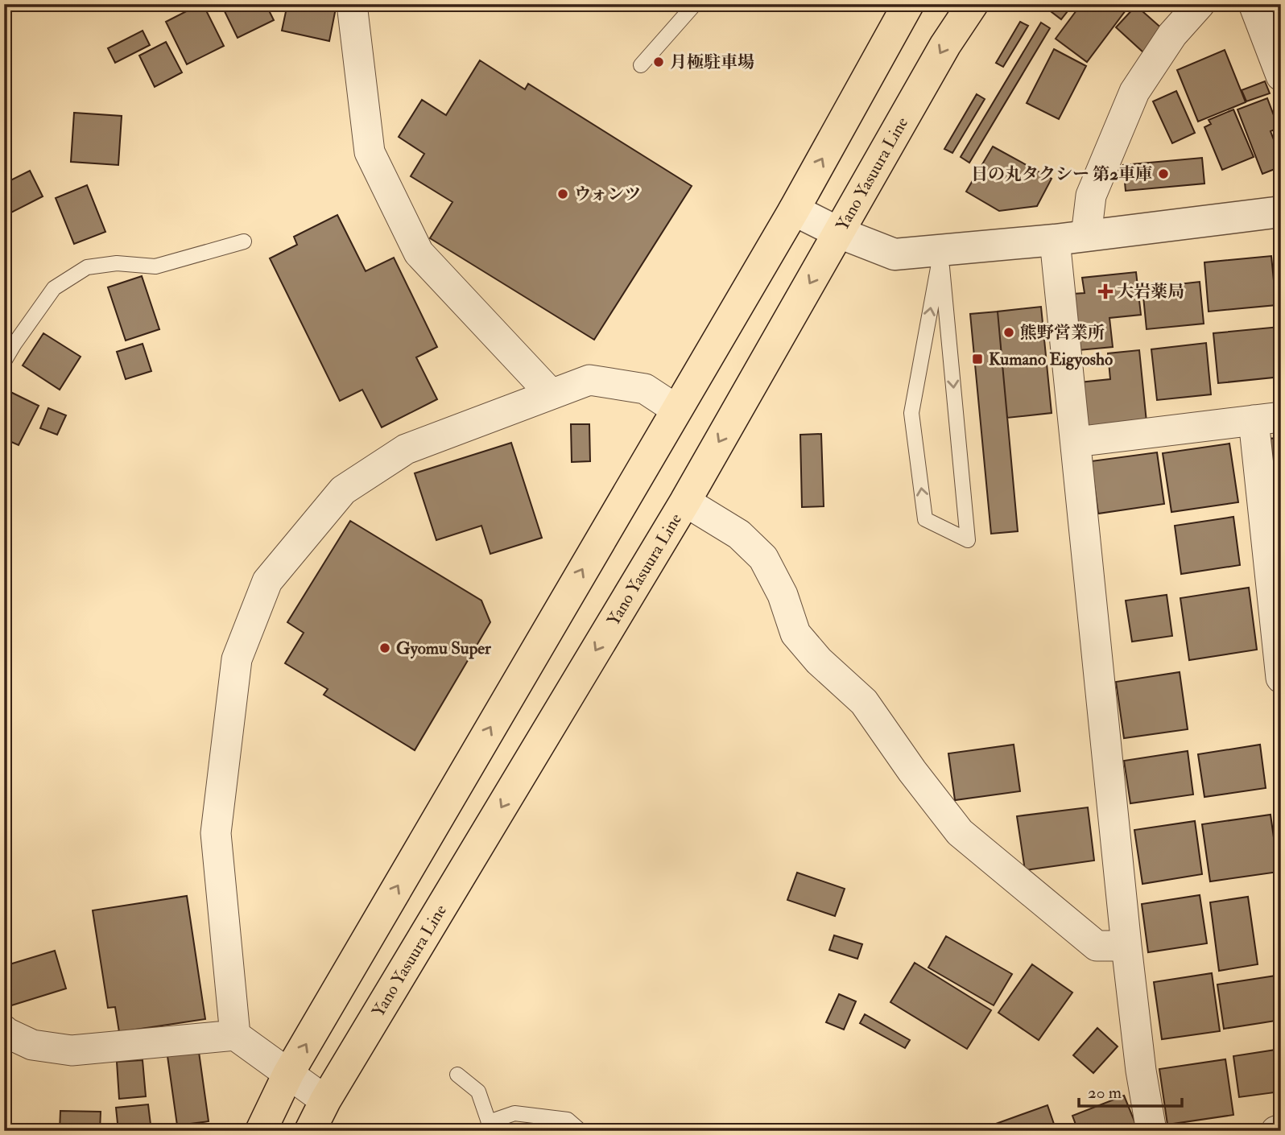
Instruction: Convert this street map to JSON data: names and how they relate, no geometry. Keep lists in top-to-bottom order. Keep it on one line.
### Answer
{"streets":{"main road":["Yano Yasuura Line"]},"places":{"other":["月極駐車場","日の丸タクシー 第2車庫","ウォンツ","熊野営業所","Gyomu Super"],"health":["大岩薬局"],"transit":["Kumano Eigyosho"]},"scale_bar":"20 m"}
